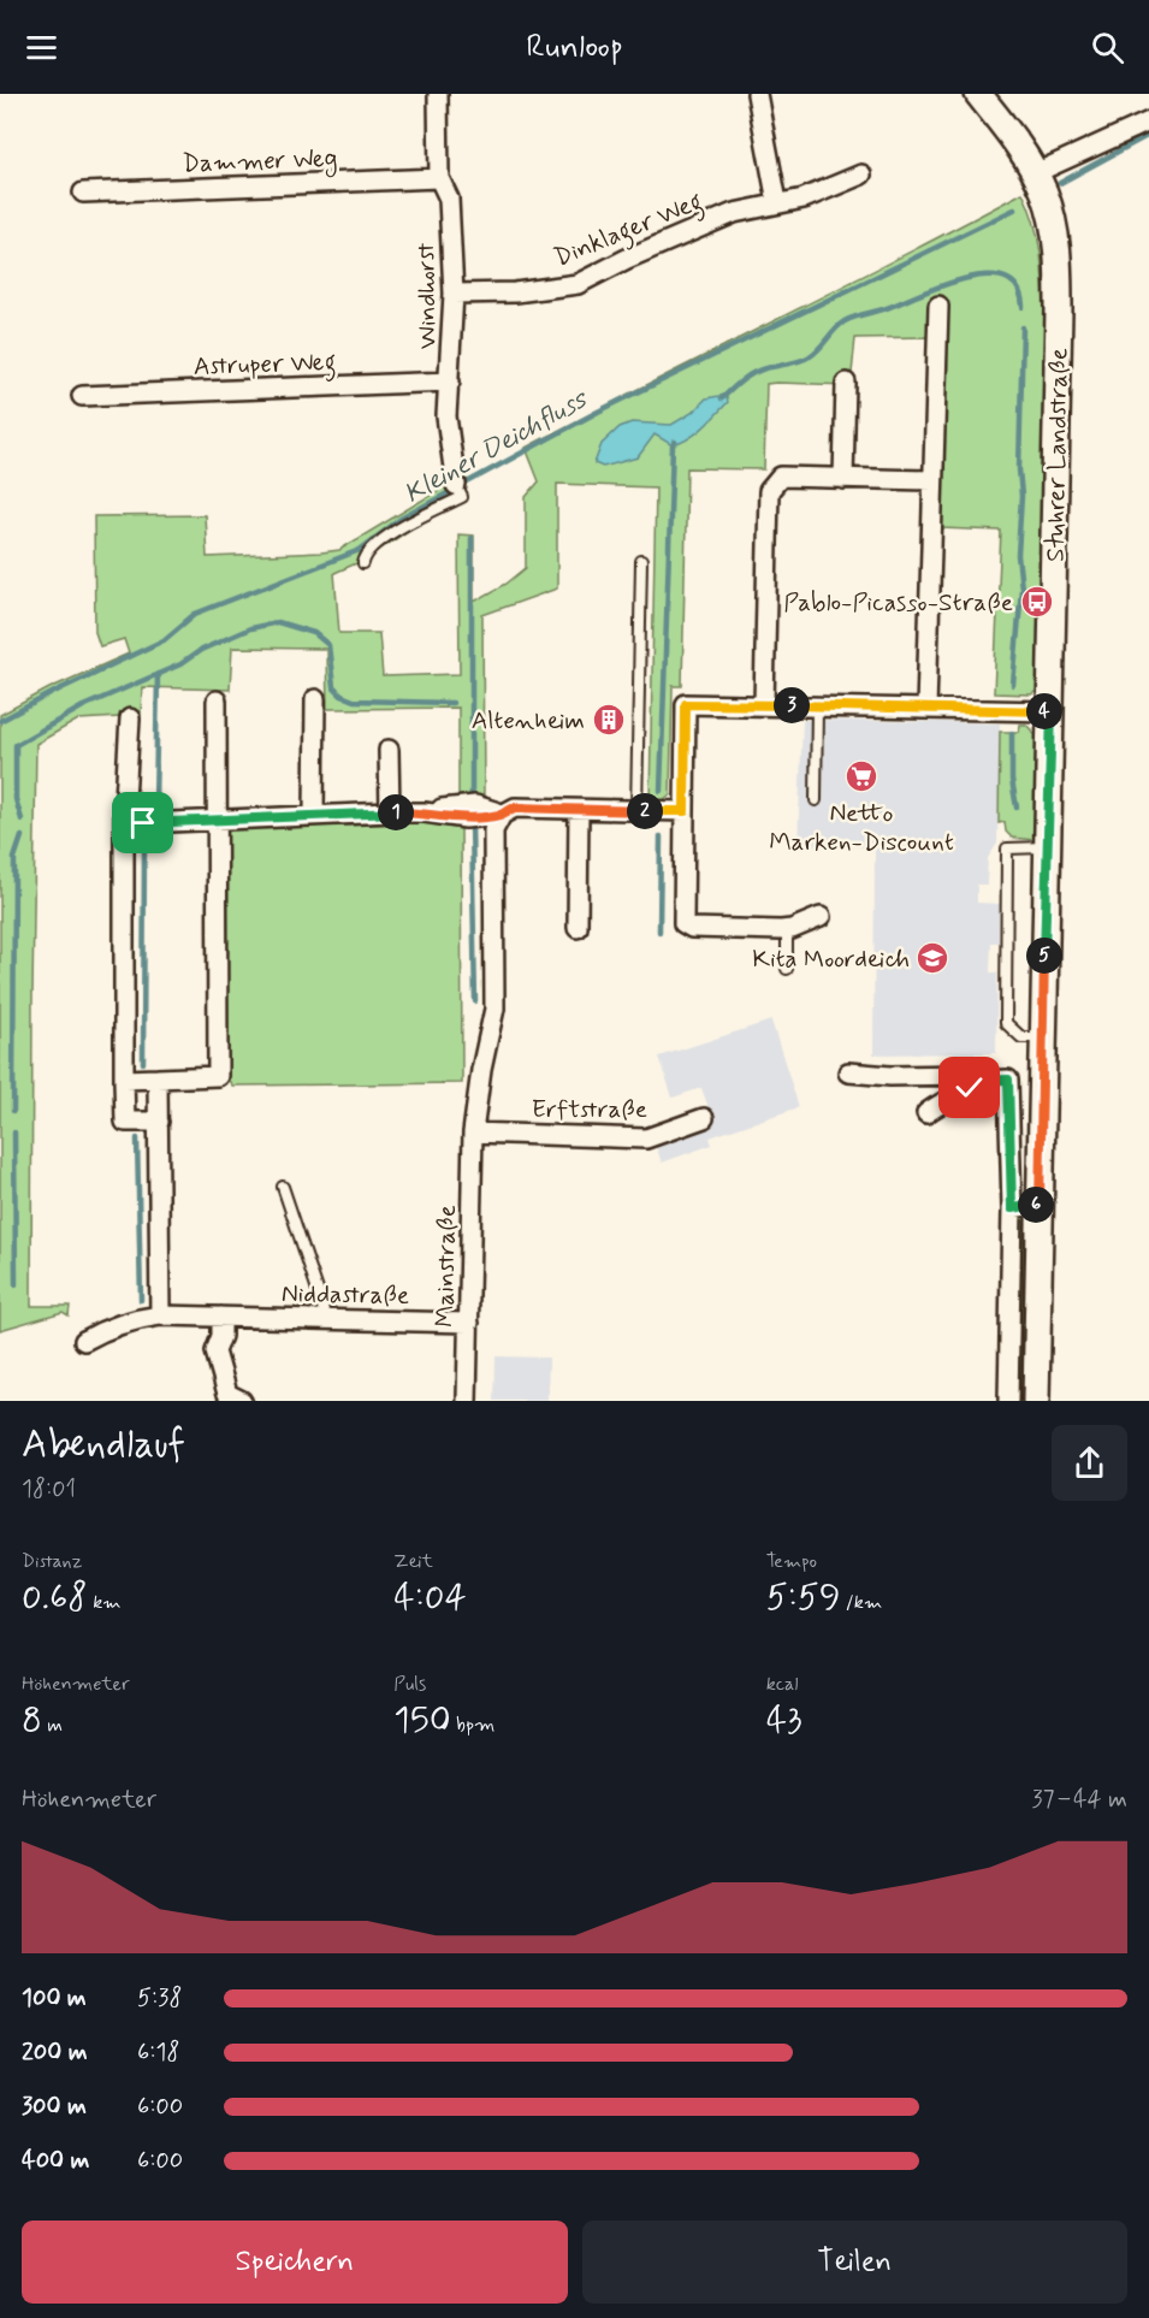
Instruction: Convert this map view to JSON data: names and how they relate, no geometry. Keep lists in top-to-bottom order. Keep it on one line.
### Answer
{"streets":{"main road":["Stuhrer Landstraße"],"street":["Dammer Weg","Dinklager Weg","Windhorst","Astruper Weg","Erftstraße","Mainstraße","Niddastraße"]},"crossings":[["Dammer Weg","Windhorst"],["Dinklager Weg","Windhorst"],["Windhorst","Astruper Weg"],["Erftstraße","Mainstraße"],["Mainstraße","Niddastraße"]],"water":["Kleiner Deichfluss"],"places":{"bus stop":["Pablo-Picasso-Straße"],"building":["Altenheim"],"supermarket":["Netto Marken-Discount"],"school or university":["Kita Moordeich"]},"page":{"header":"Runloop","pins":["3","4","2","1","5","6"],"heading":["Abendlauf","18:01"],"stats":[["Distanz","0.68 km"],["Zeit","4:04"],["Tempo","5:59 /km"],["Höhenmeter","8 m"],["Puls","150 bpm"],["kcal","43"]],"chart":["Höhenmeter","37–44 m"],"list":[{"name":"100 m","note":"5:38"},{"name":"200 m","note":"6:18"},{"name":"300 m","note":"6:00"},{"name":"400 m","note":"6:00"}],"buttons":["Speichern","Teilen"]}}
